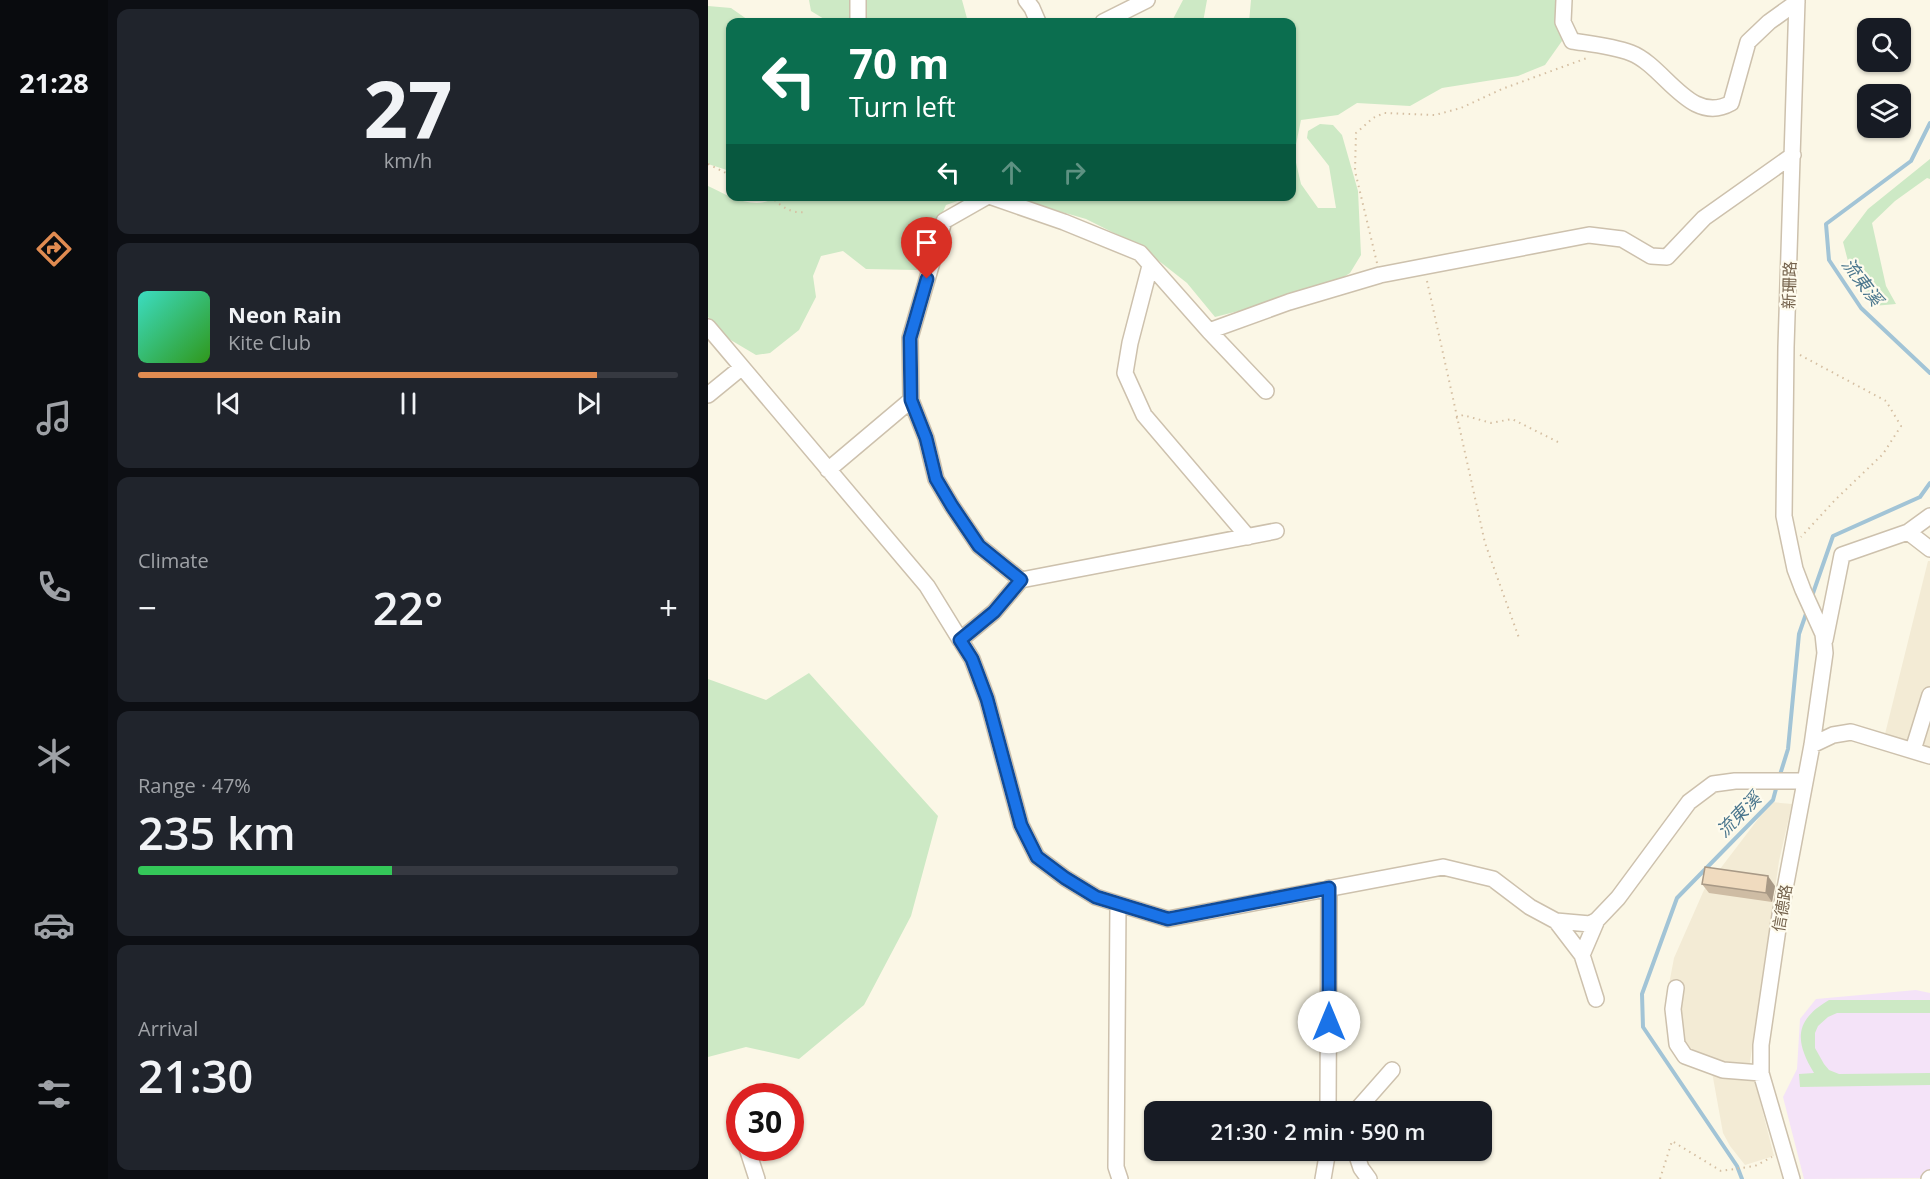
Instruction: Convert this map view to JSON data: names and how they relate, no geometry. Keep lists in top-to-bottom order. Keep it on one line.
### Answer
{"streets":{"street":["新珊路","信德路"]},"crossings":[["新珊路","信德路"]],"water":["流東溪"],"page":{"tabs":"21:28","tile":[["27","km/h"],"Climate",["Range · 47%","235 km"],["Arrival","21:30"]],"turn":["70 m","Turn left"],"song":["Neon Rain","Kite Club"],"heat":["−","22°","+"],"limit":"30","trip":"21:30 · 2 min · 590 m"}}
